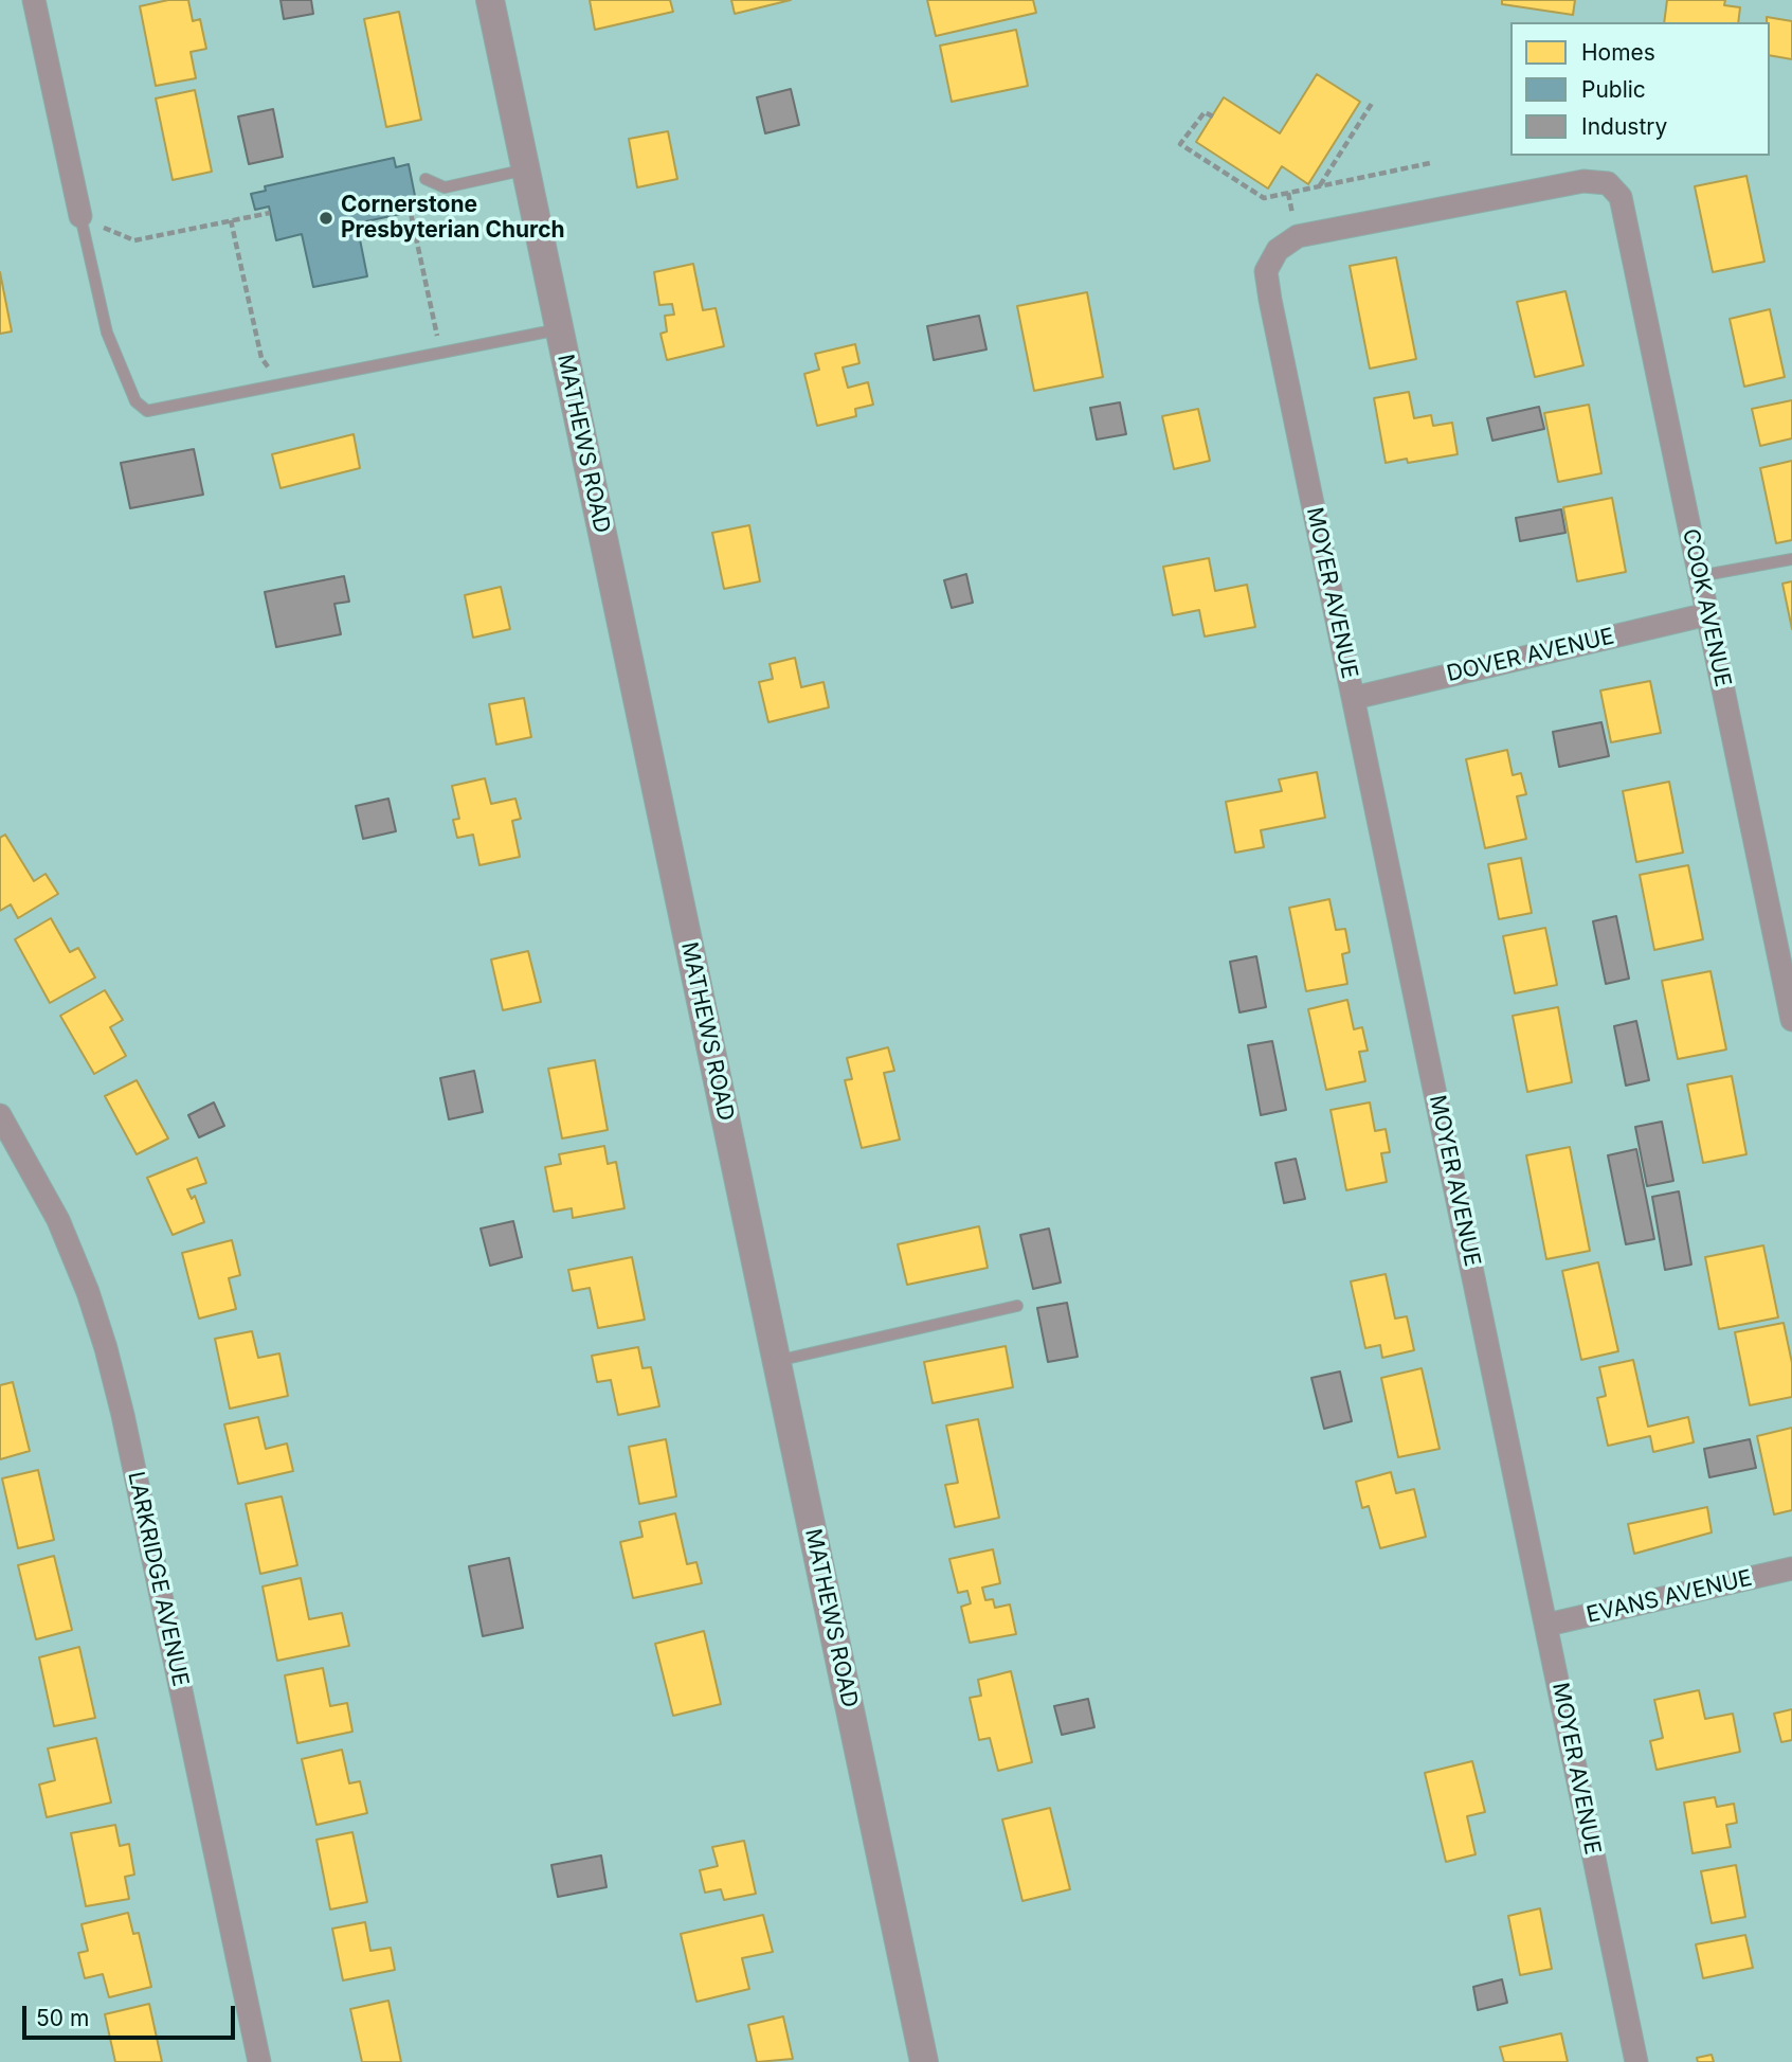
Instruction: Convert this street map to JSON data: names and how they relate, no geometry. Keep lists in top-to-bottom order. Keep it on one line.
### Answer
{"streets":{"street":["MATHEWS ROAD","MOYER AVENUE","COOK AVENUE","DOVER AVENUE","LARKRIDGE AVENUE","EVANS AVENUE"]},"crossings":[["MOYER AVENUE","COOK AVENUE"],["MOYER AVENUE","DOVER AVENUE"],["MOYER AVENUE","EVANS AVENUE"],["COOK AVENUE","DOVER AVENUE"]],"places":["Cornerstone Presbyterian Church"],"legend":["Homes","Public","Industry"],"scale_bar":"50 m"}
